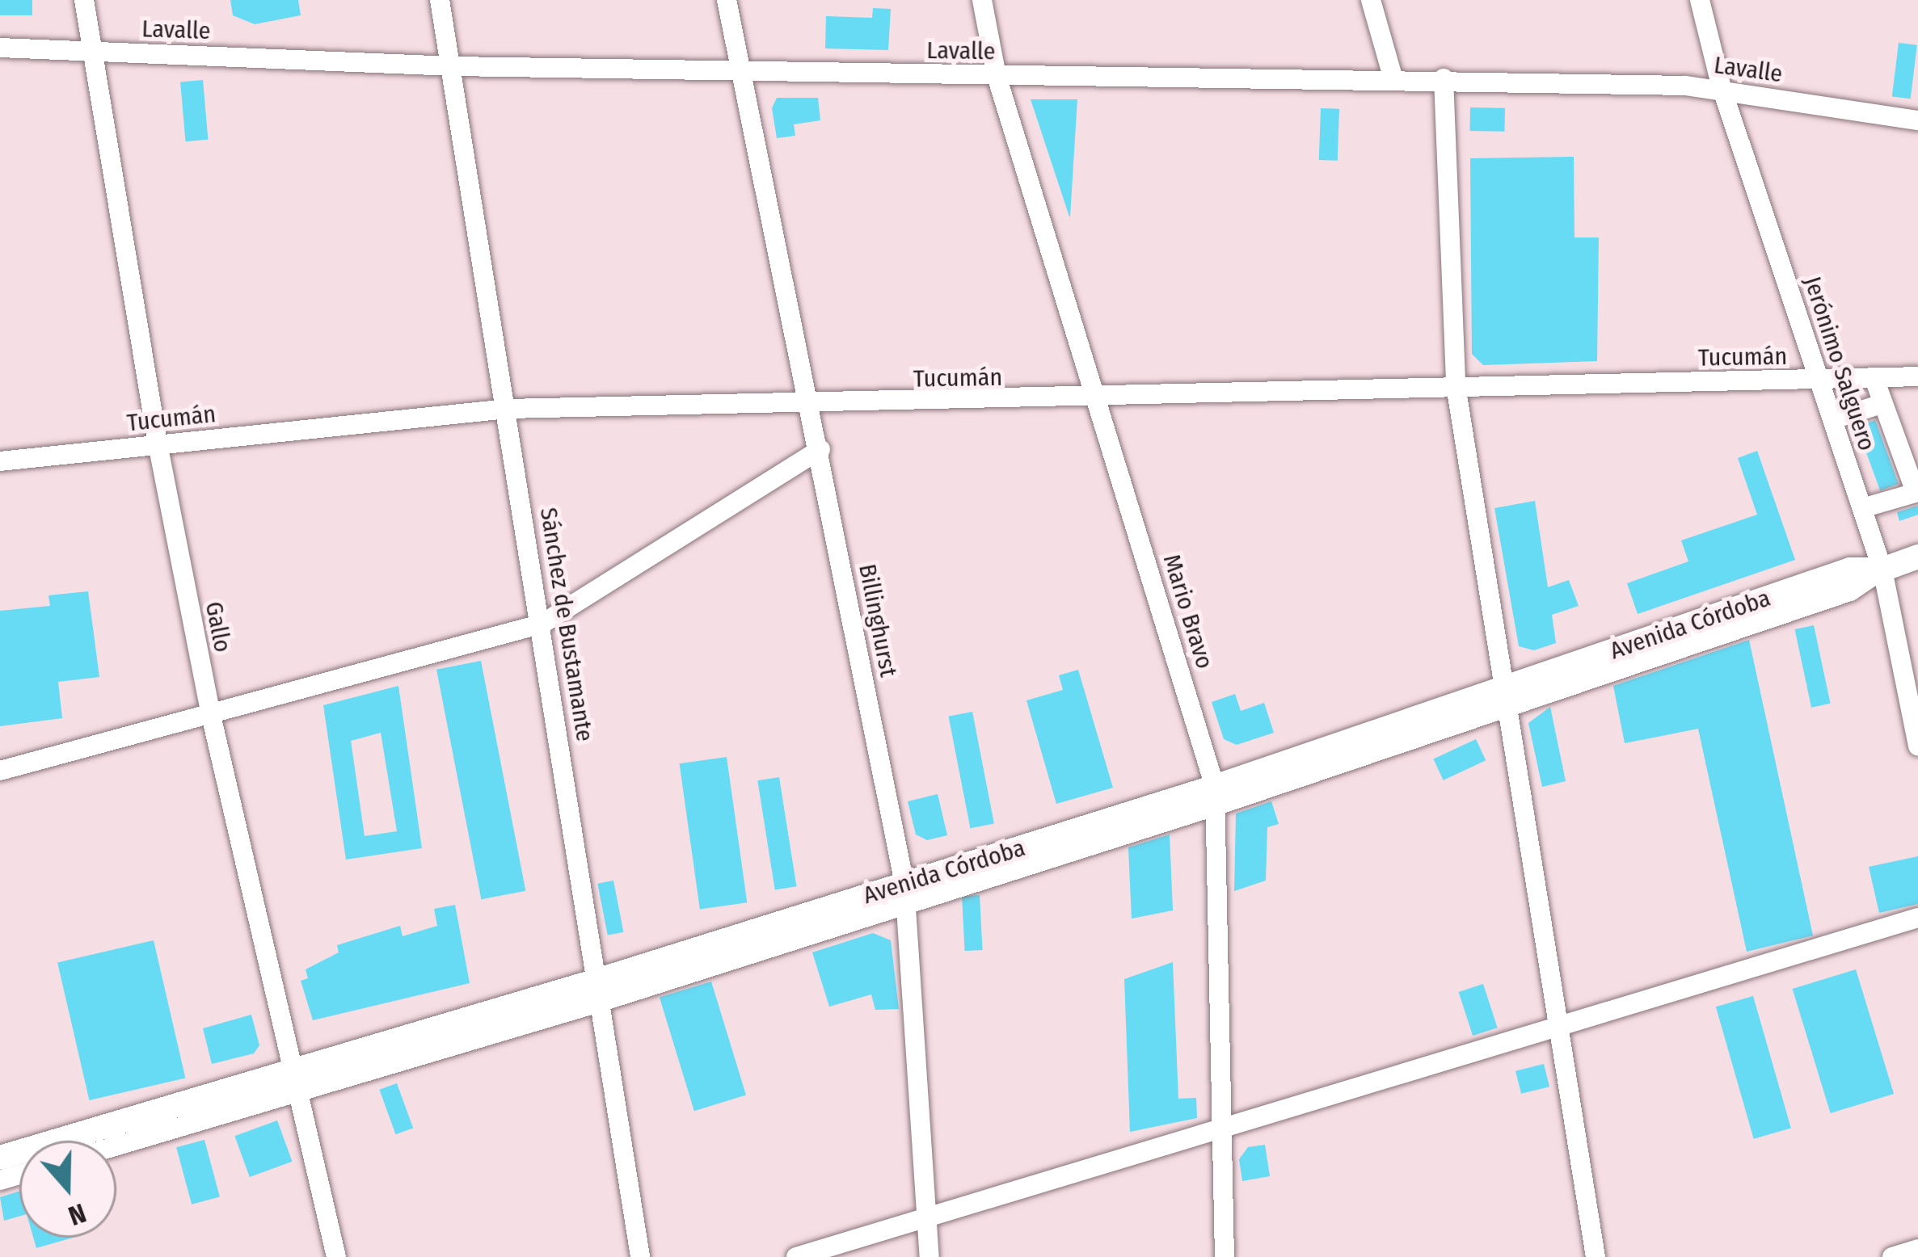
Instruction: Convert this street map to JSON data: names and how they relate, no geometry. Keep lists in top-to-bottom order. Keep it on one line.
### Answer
{"streets":{"main road":["Avenida Córdoba"],"street":["Lavalle","Tucumán","Jerónimo Salguero","Mario Bravo","Billinghurst","Sánchez de Bustamante","Gallo"]},"crossings":[["Lavalle","Jerónimo Salguero"],["Lavalle","Mario Bravo"],["Lavalle","Billinghurst"],["Lavalle","Sánchez de Bustamante"],["Lavalle","Gallo"],["Tucumán","Jerónimo Salguero"],["Tucumán","Mario Bravo"],["Tucumán","Billinghurst"],["Tucumán","Sánchez de Bustamante"],["Tucumán","Gallo"],["Jerónimo Salguero","Avenida Córdoba"],["Mario Bravo","Avenida Córdoba"],["Billinghurst","Avenida Córdoba"],["Sánchez de Bustamante","Avenida Córdoba"],["Avenida Córdoba","Gallo"]],"north":"bottom"}
